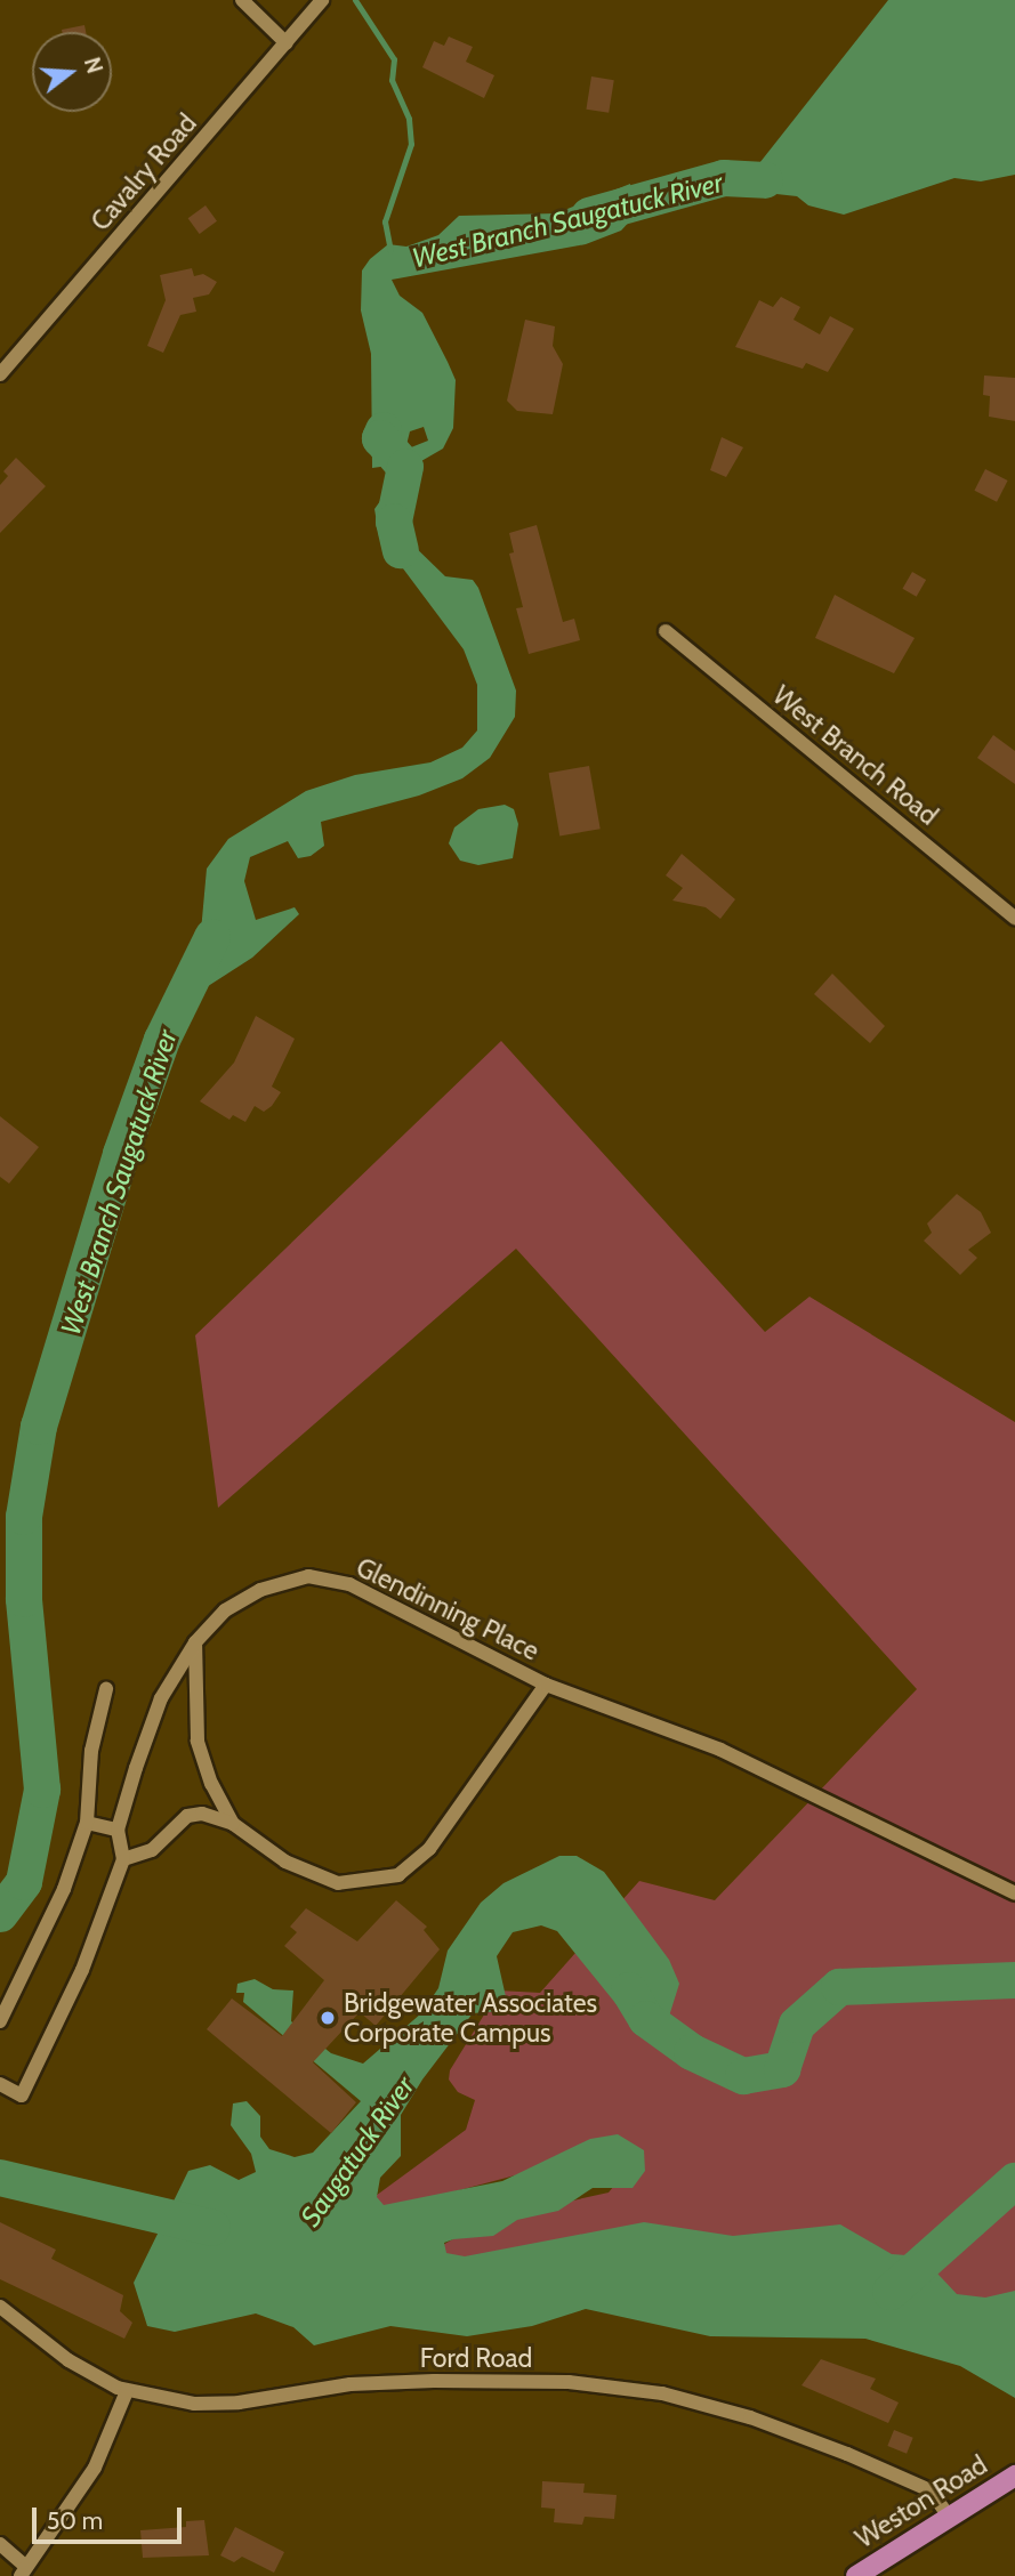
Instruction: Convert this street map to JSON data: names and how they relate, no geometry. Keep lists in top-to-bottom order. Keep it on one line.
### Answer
{"streets":{"main road":["Weston Road"],"street":["Cavalry Road","West Branch Road","Glendinning Place","Ford Road"]},"crossings":[["Ford Road","Weston Road"]],"water":["West Branch Saugatuck River","Saugatuck River"],"places":["Bridgewater Associates Corporate Campus"],"scale_bar":"50 m","north":"right"}
